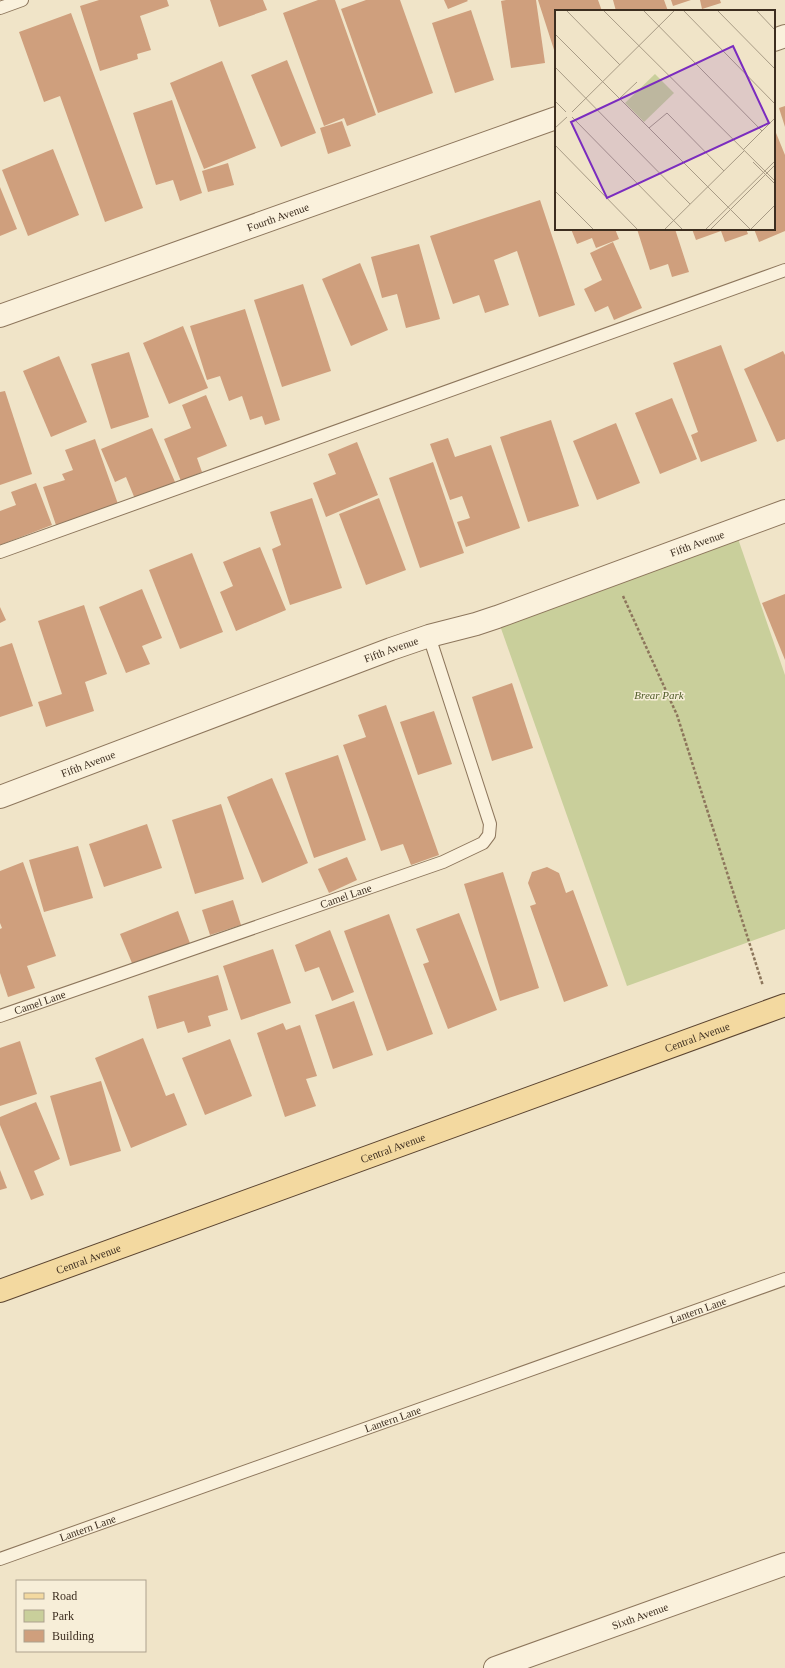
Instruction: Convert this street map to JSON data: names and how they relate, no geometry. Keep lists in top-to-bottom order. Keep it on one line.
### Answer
{"streets":{"main road":["Central Avenue"],"street":["Fourth Avenue","Fifth Avenue","Sixth Avenue"],"lane":["Camel Lane","Lantern Lane"]},"crossings":[["Fifth Avenue","Camel Lane"]],"parks":["Brear Park"],"legend":["Road","Park","Building"]}
